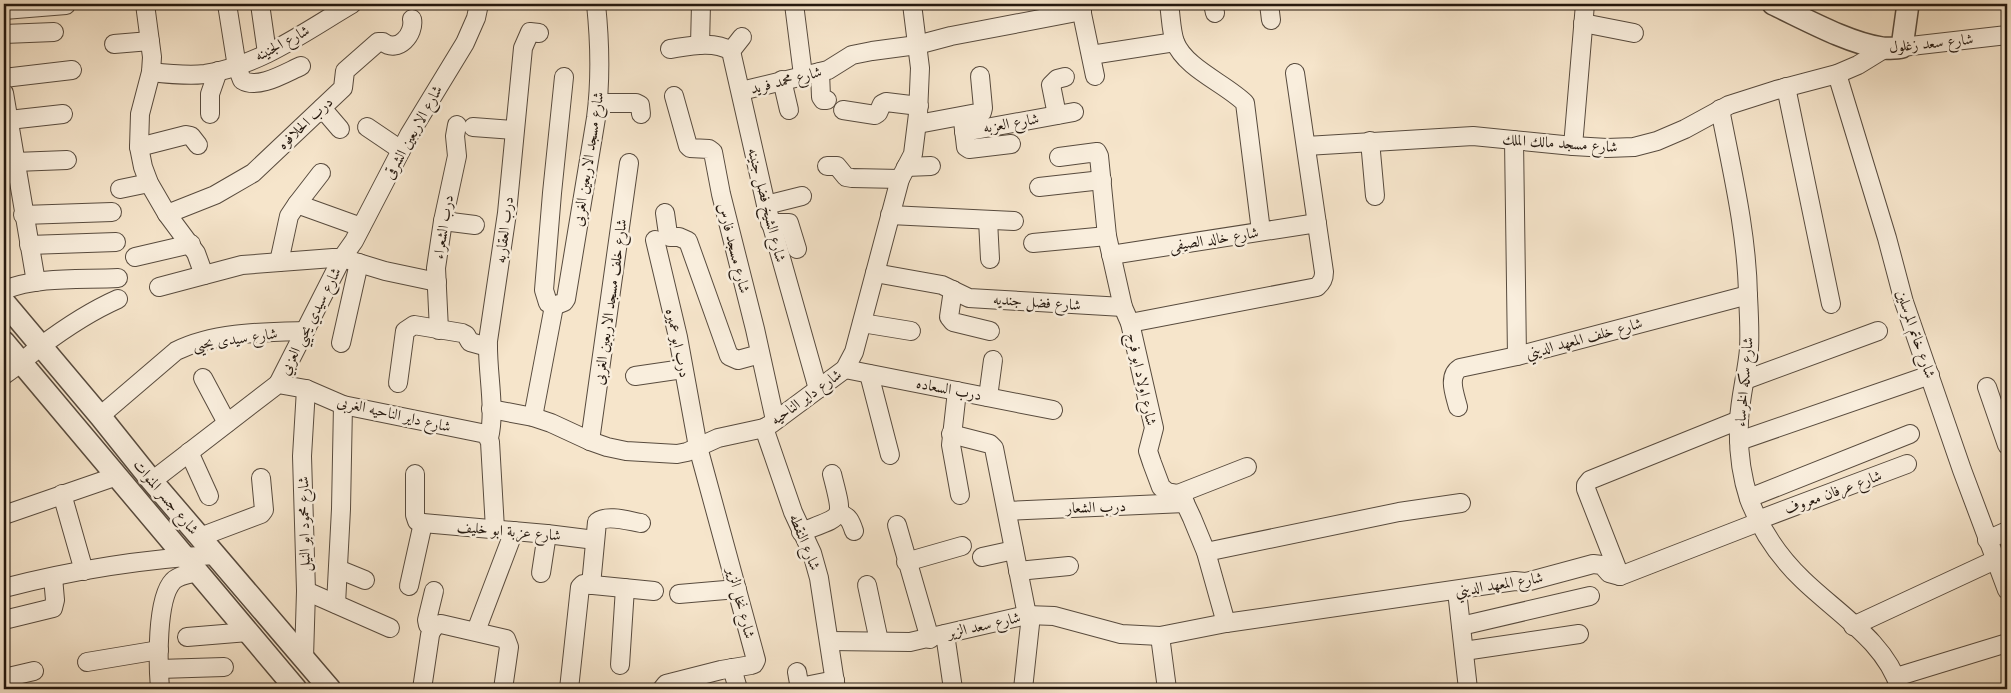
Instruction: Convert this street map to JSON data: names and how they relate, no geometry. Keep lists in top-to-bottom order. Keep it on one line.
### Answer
{"streets":{"street":["شارع الجنينه","شارع سعد زغلول","شارع محمد فريد","درب الحلافوه","شارع العزبه","شارع الاربعين الشرقى","شارع مسجد مالك الملك","شارع مسجد الاربعين الغربى","شارع الشيخ فضل جنينه","درب الشعراء","درب العقاربه","شارع خالد الصيفى","شارع مسجد فارس","شارع خلف مسجد الاربعين الغربى","شارع فضل جنديه","شارع سيدي يحيي العزبي","شارع خاتم المرسلين","شارع خلف المعهد الديني","شارع سيدى يحيى","درب ابو عميره","شارع اولاد ابو فرج","شارع سكه الخرساء","درب السعاده","شارع داير الناحيه","شارع داير الناحيه الغربى","شارع عرفان معروف","شارع جسر المنوات","درب الشعار","شارع محمود ابو النيل","شارع عزبة ابو خليف","شارع النقطه","شارع المعهد الديني","شارع نخل الزير","شارع سعد الزير"]},"crossings":[["شارع سعد زغلول","شارع مسجد مالك الملك"],["شارع محمد فريد","شارع الشيخ فضل جنينه"],["شارع محمد فريد","شارع داير الناحيه"],["شارع الاربعين الشرقى","شارع سيدي يحيي العزبي"],["شارع مسجد مالك الملك","شارع فضل جنديه"],["شارع مسجد مالك الملك","شارع خاتم المرسلين"],["شارع مسجد مالك الملك","شارع سكه الخرساء"],["شارع مسجد الاربعين الغربى","شارع داير الناحيه"],["شارع الشيخ فضل جنينه","شارع داير الناحيه"],["درب الشعراء","درب العقاربه"],["درب العقاربه","شارع داير الناحيه"],["درب العقاربه","شارع داير الناحيه الغربى"],["شارع خالد الصيفى","شارع فضل جنديه"],["شارع خالد الصيفى","شارع اولاد ابو فرج"],["شارع مسجد فارس","شارع داير الناحيه"],["شارع مسجد فارس","شارع النقطه"],["شارع خلف مسجد الاربعين الغربى","شارع داير الناحيه"],["شارع فضل جنديه","شارع اولاد ابو فرج"],["شارع فضل جنديه","شارع داير الناحيه"],["شارع سيدي يحيي العزبي","شارع سيدى يحيى"],["شارع سيدي يحيي العزبي","شارع داير الناحيه الغربى"],["شارع خلف المعهد الديني","شارع سكه الخرساء"],["شارع سيدى يحيى","شارع جسر المنوات"],["درب ابو عميره","شارع داير الناحيه"],["درب ابو عميره","شارع نخل الزير"],["شارع اولاد ابو فرج","درب الشعار"],["شارع سكه الخرساء","شارع عرفان معروف"],["درب السعاده","شارع داير الناحيه"],["شارع داير الناحيه","شارع النقطه"],["شارع داير الناحيه","شارع نخل الزير"],["شارع داير الناحيه الغربى","شارع محمود ابو النيل"],["شارع جسر المنوات","شارع محمود ابو النيل"],["شارع النقطه","شارع سعد الزير"],["شارع المعهد الديني","شارع سعد الزير"]]}
